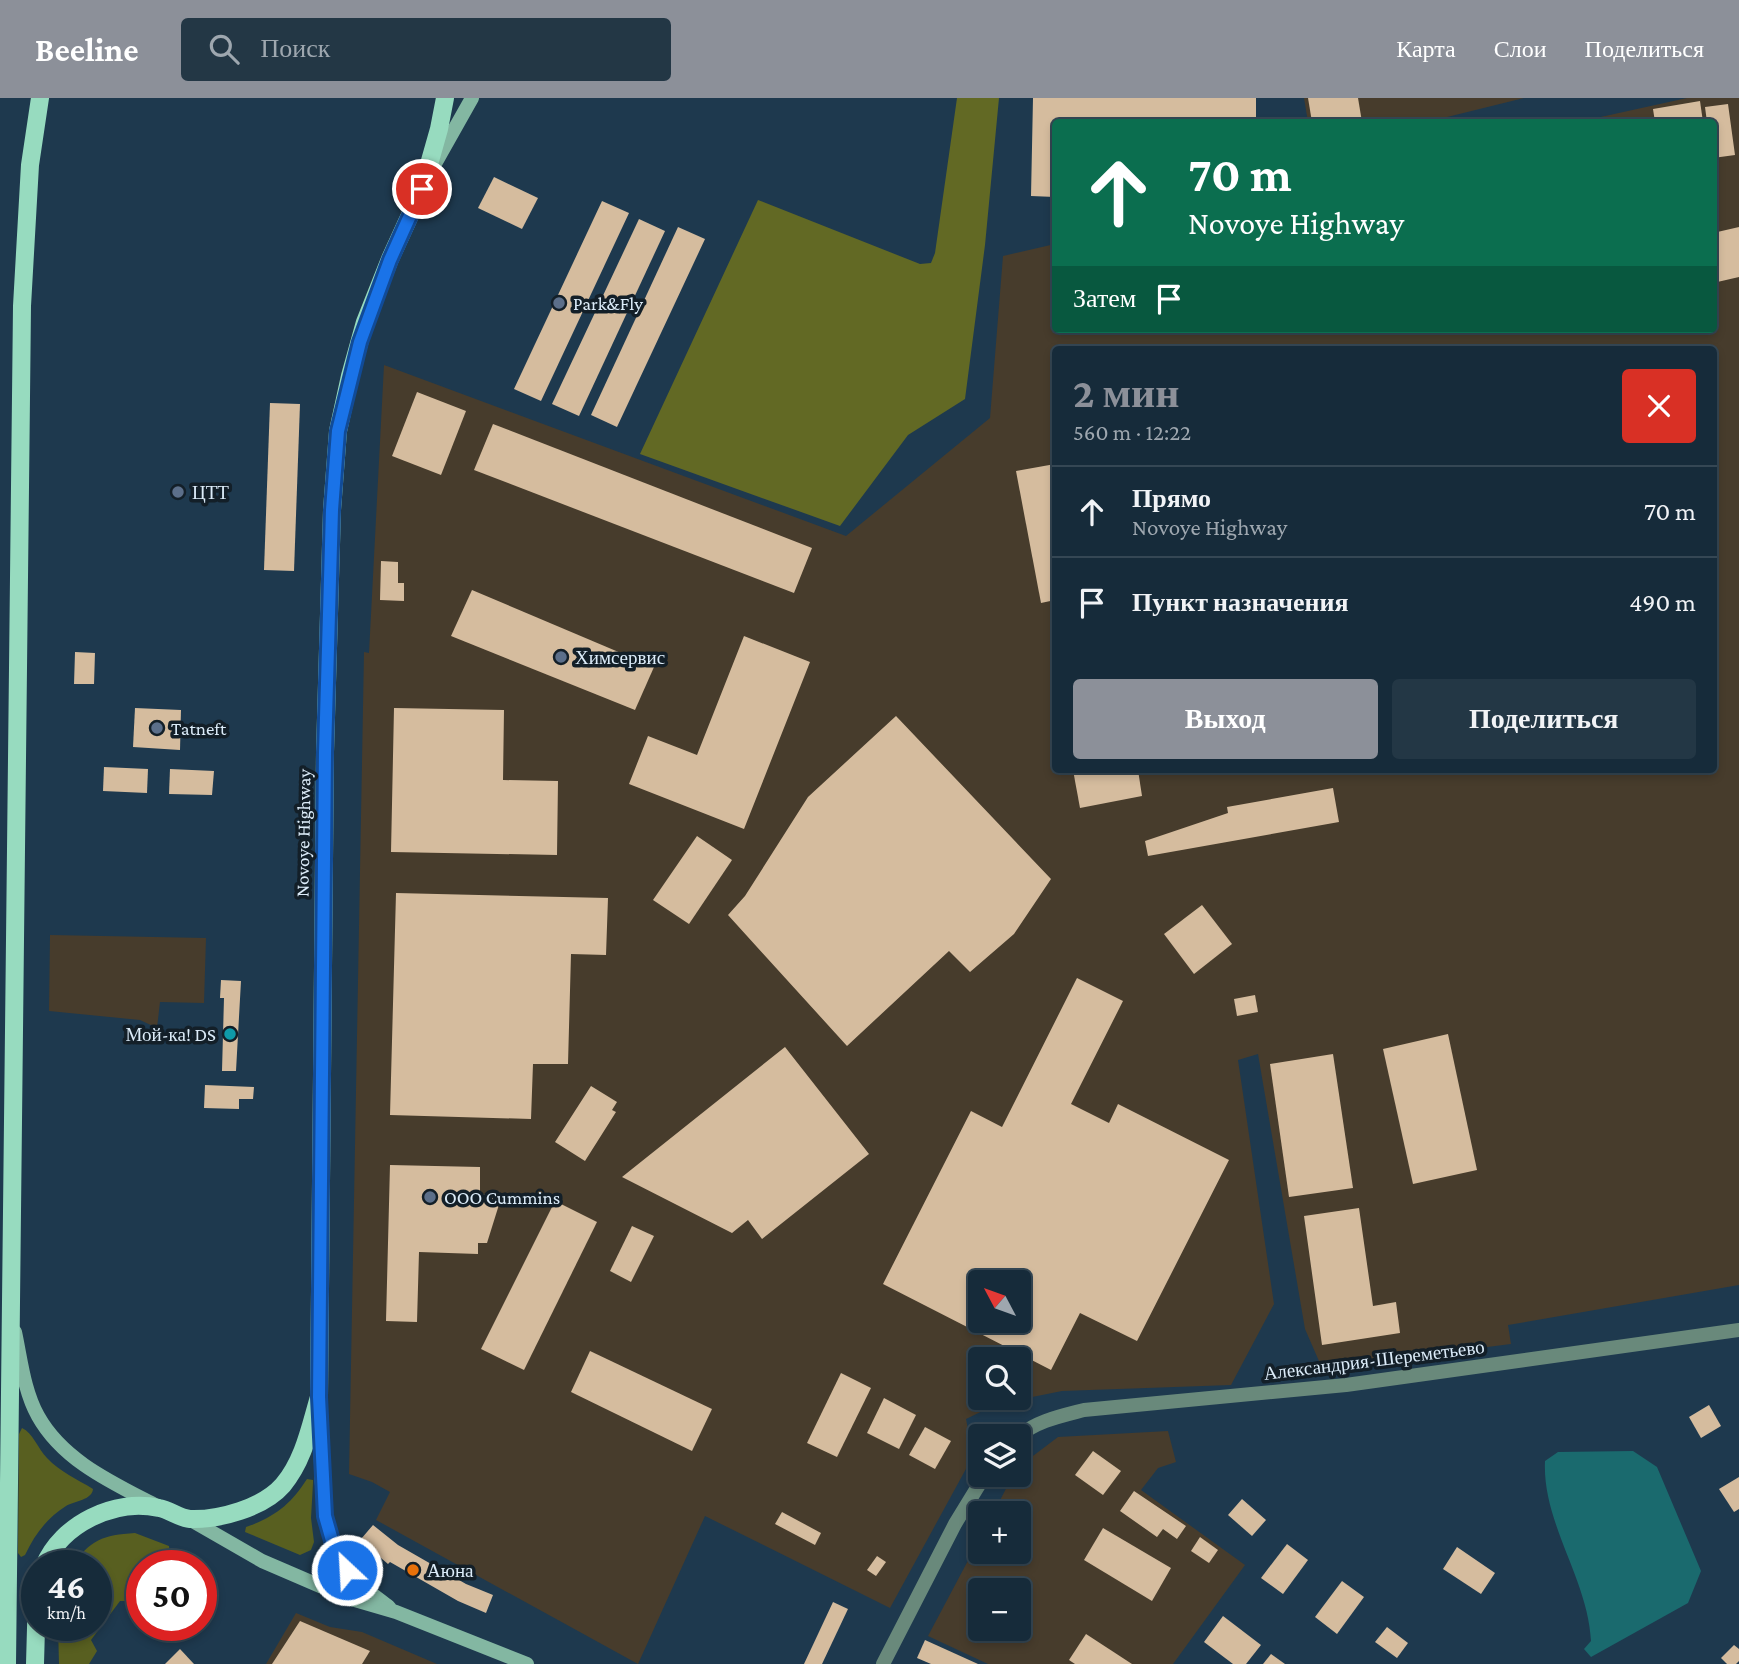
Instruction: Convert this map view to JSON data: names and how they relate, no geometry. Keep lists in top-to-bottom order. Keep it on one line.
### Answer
{"streets":{"main road":["Novoye Highway"],"street":["Александрия-Шереметьево"]},"places":["Park&Fly","ЦТТ","Химсервис","Tatneft","Мой-ка! DS","OOO Cummins","Аюна"],"north":"top left","page":{"header":"Beeline","search":"Поиск","nav":["Карта","Слои","Поделиться"],"turn":["70 m","Novoye Highway"],"then":"Затем","heading":["2 мин","560 m · 12:22"],"list":[{"name":"Прямо","note":"Novoye Highway","value":"70 m"},{"name":"Пункт назначения","value":"490 m"}],"buttons":["Выход","Поделиться"],"map_buttons":["+","−"],"speed":"46 km/h","limit":"50"}}
